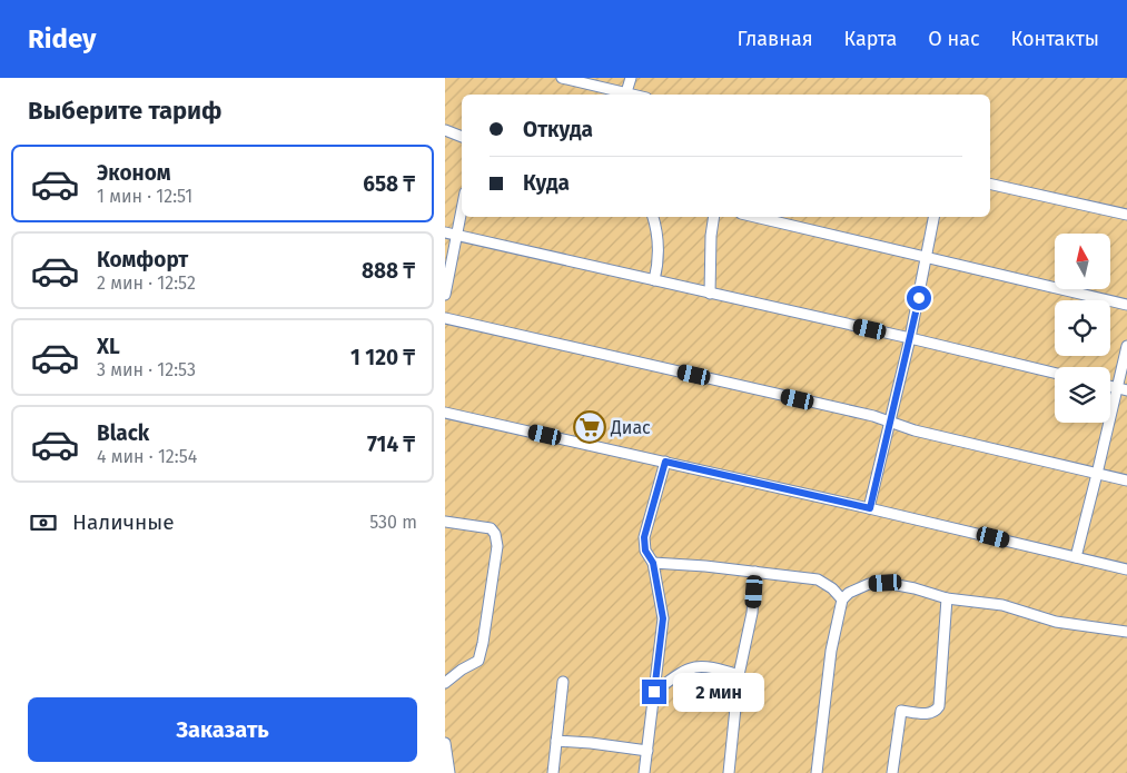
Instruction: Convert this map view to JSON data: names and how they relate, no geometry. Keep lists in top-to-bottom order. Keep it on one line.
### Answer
{"places":{"supermarket":["Диас"]},"north":"top","page":{"header":"Ridey","nav":["Главная","Карта","О нас","Контакты"],"heading":"Выберите тариф","banner":["Откуда","Куда"],"list":[{"name":"Эконом","note":"1 мин · 12:51","value":"658 ₸"},{"name":"Комфорт","note":"2 мин · 12:52","value":"888 ₸"},{"name":"XL","note":"3 мин · 12:53","value":"1 120 ₸"},{"name":"Black","note":"4 мин · 12:54","value":"714 ₸"}],"pay":["Наличные","530 m"],"bubble":"2 мин","buttons":"Заказать"}}
